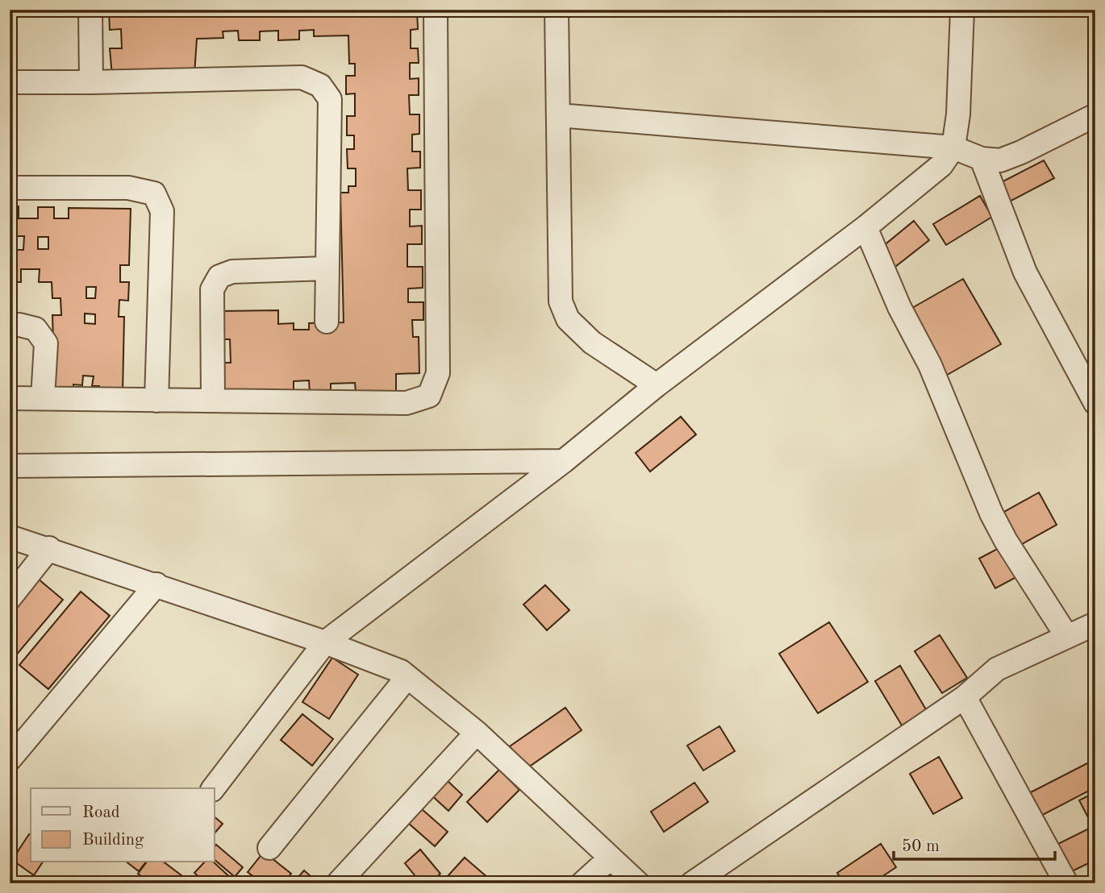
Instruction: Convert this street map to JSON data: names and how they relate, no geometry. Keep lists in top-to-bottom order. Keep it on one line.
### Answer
{"legend":["Road","Building"],"scale_bar":"50 m"}
